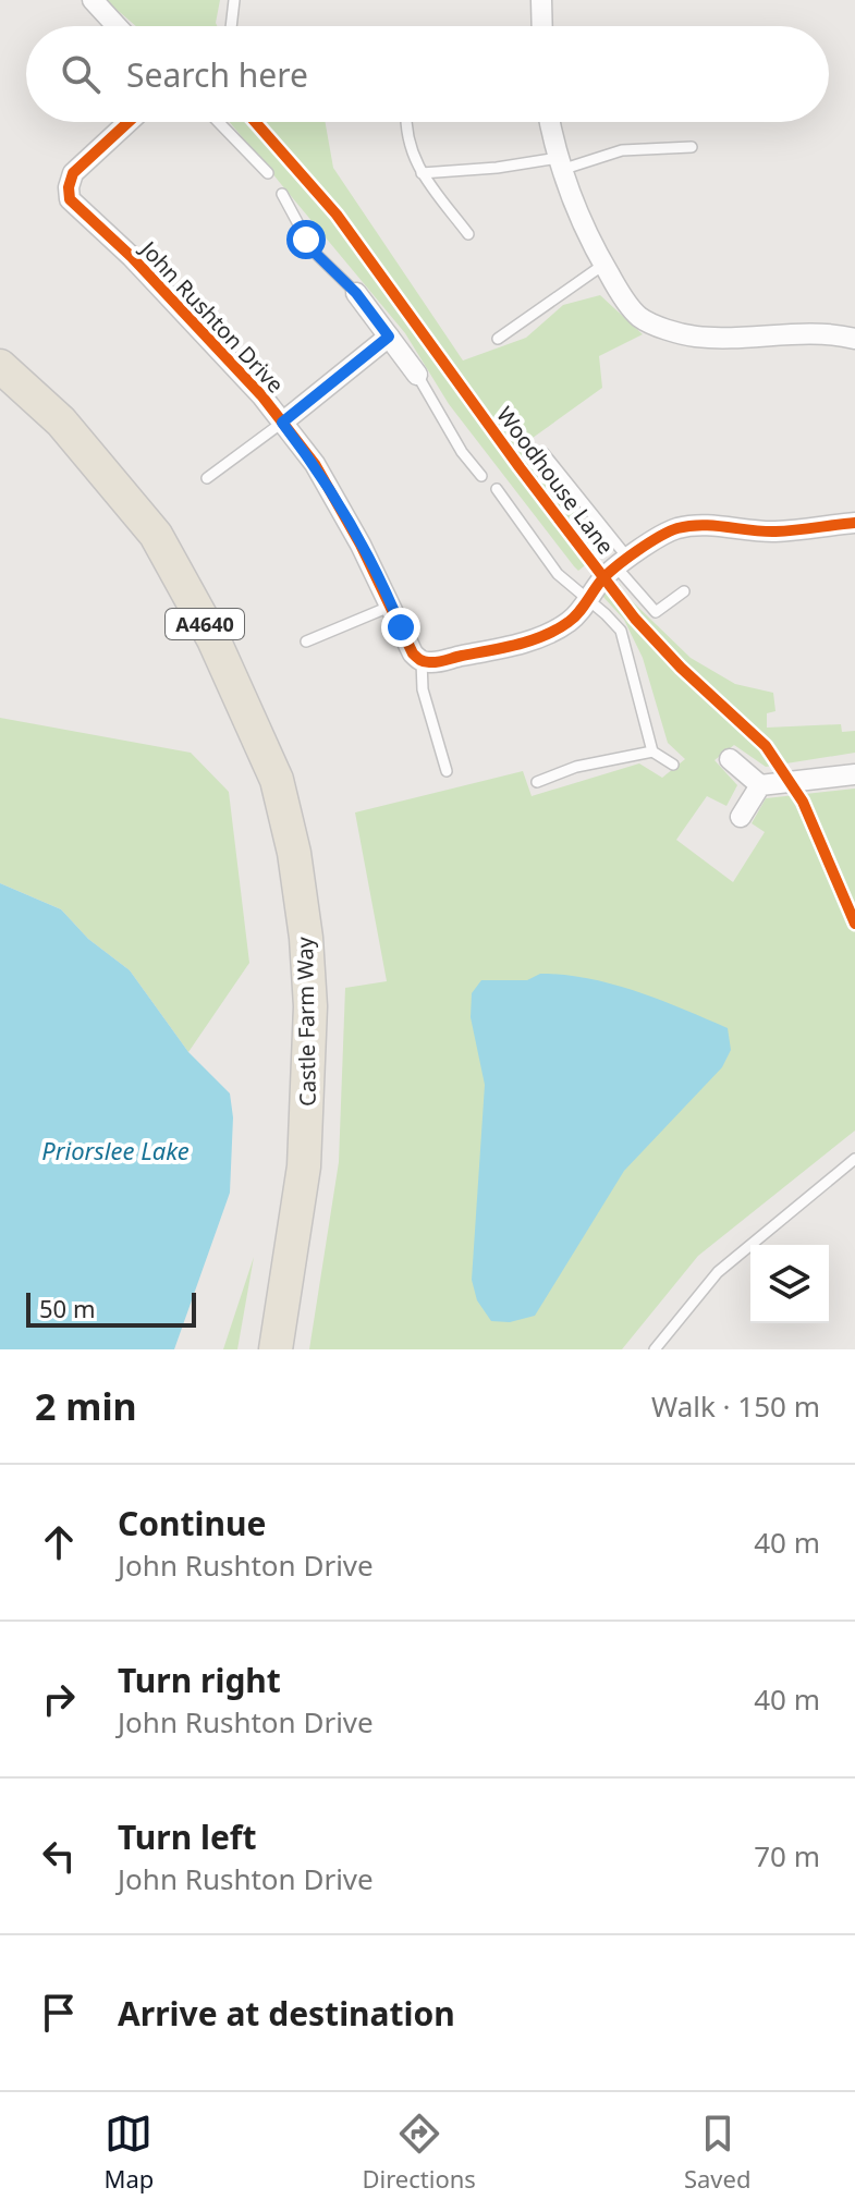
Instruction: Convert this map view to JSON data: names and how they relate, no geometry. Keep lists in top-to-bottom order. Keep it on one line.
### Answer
{"streets":{"main road":["A4640","Castle Farm Way"],"street":["John Rushton Drive"],"cycle path":["Woodhouse Lane"]},"water":["Priorslee Lake"],"scale_bar":"50 m","page":{"search":"Search here","scale":"50 m","heading":["2 min","Walk · 150 m"],"list":[["Continue","John Rushton Drive","40 m"],["Turn right","John Rushton Drive","40 m"],["Turn left","John Rushton Drive","70 m"],"Arrive at destination"],"nav":["Map","Directions","Saved"]}}
